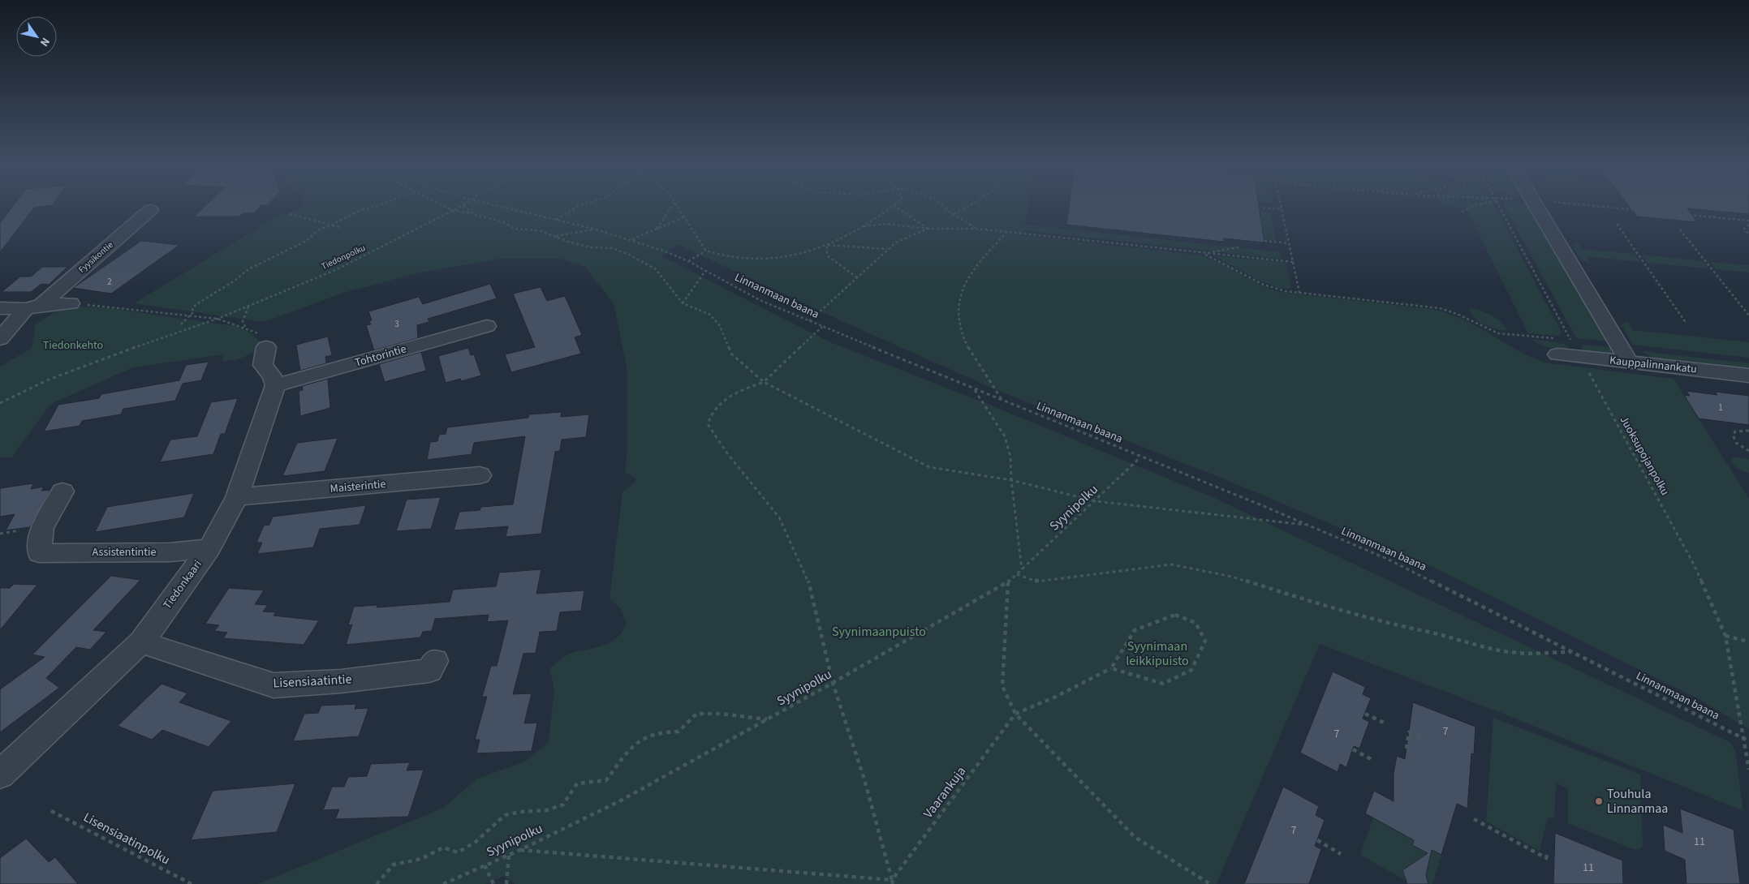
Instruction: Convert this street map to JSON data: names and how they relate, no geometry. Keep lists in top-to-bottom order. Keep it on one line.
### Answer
{"streets":{"street":["Fyysikontie","Tohtorintie","Kauppalinnankatu","Maisterintie","Assistentintie","Tiedonkaari","Lisensiaatintie"],"path":["Tiedonpolku","Linnanmaan baana","Juoksupojanpolku","Syynipolku","Vaarankuja","Lisensiaatinpolku"]},"crossings":[["Linnanmaan baana","Juoksupojanpolku"],["Linnanmaan baana","Syynipolku"],["Tohtorintie","Tiedonkaari"],["Kauppalinnankatu","Juoksupojanpolku"],["Maisterintie","Tiedonkaari"],["Assistentintie","Tiedonkaari"],["Tiedonkaari","Lisensiaatintie"]],"parks":["Tiedonkehto","Syynimaanpuisto","Syynimaan leikkipuisto"],"places":["Touhula Linnanmaa"],"house_numbers":["2","3","1","7","7","7","11","11"],"north":"bottom right"}
